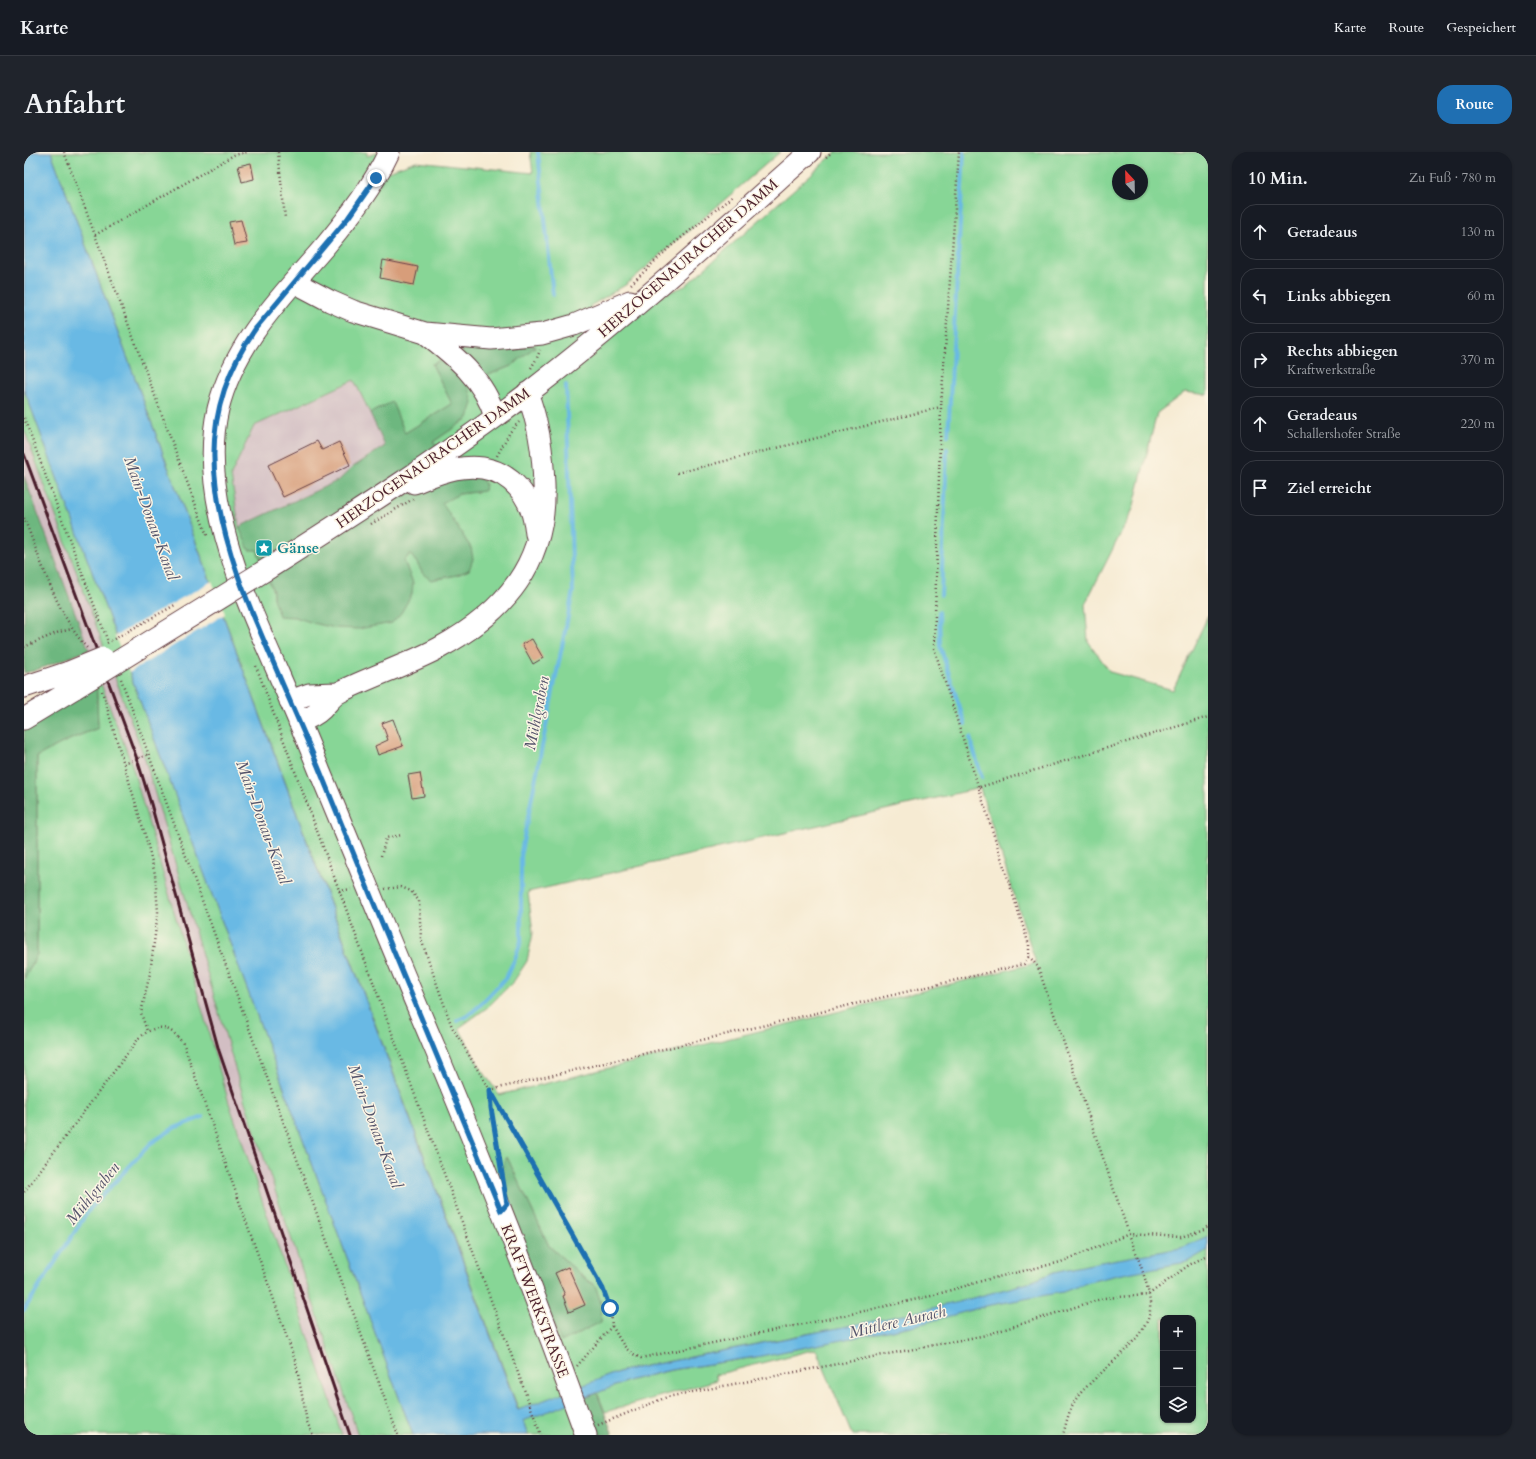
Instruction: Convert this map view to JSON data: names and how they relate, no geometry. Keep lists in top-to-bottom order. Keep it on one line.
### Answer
{"streets":{"main road":["HERZOGENAURACHER DAMM","KRAFTWERKSTRASSE"]},"water":["Main-Donau-Kanal","Mühlgraben","Mittlere Aurach"],"places":{"place":["Gänse"]},"north":"top","page":{"header":"Karte","nav":["Karte","Route","Gespeichert"],"title":"Anfahrt","buttons":"Route","heading":["10 Min.","Zu Fuß · 780 m"],"list":[["Geradeaus","130 m"],["Links abbiegen","60 m"],["Rechts abbiegen","Kraftwerkstraße","370 m"],["Geradeaus","Schallershofer Straße","220 m"],"Ziel erreicht"],"map_buttons":["+","−"]}}
